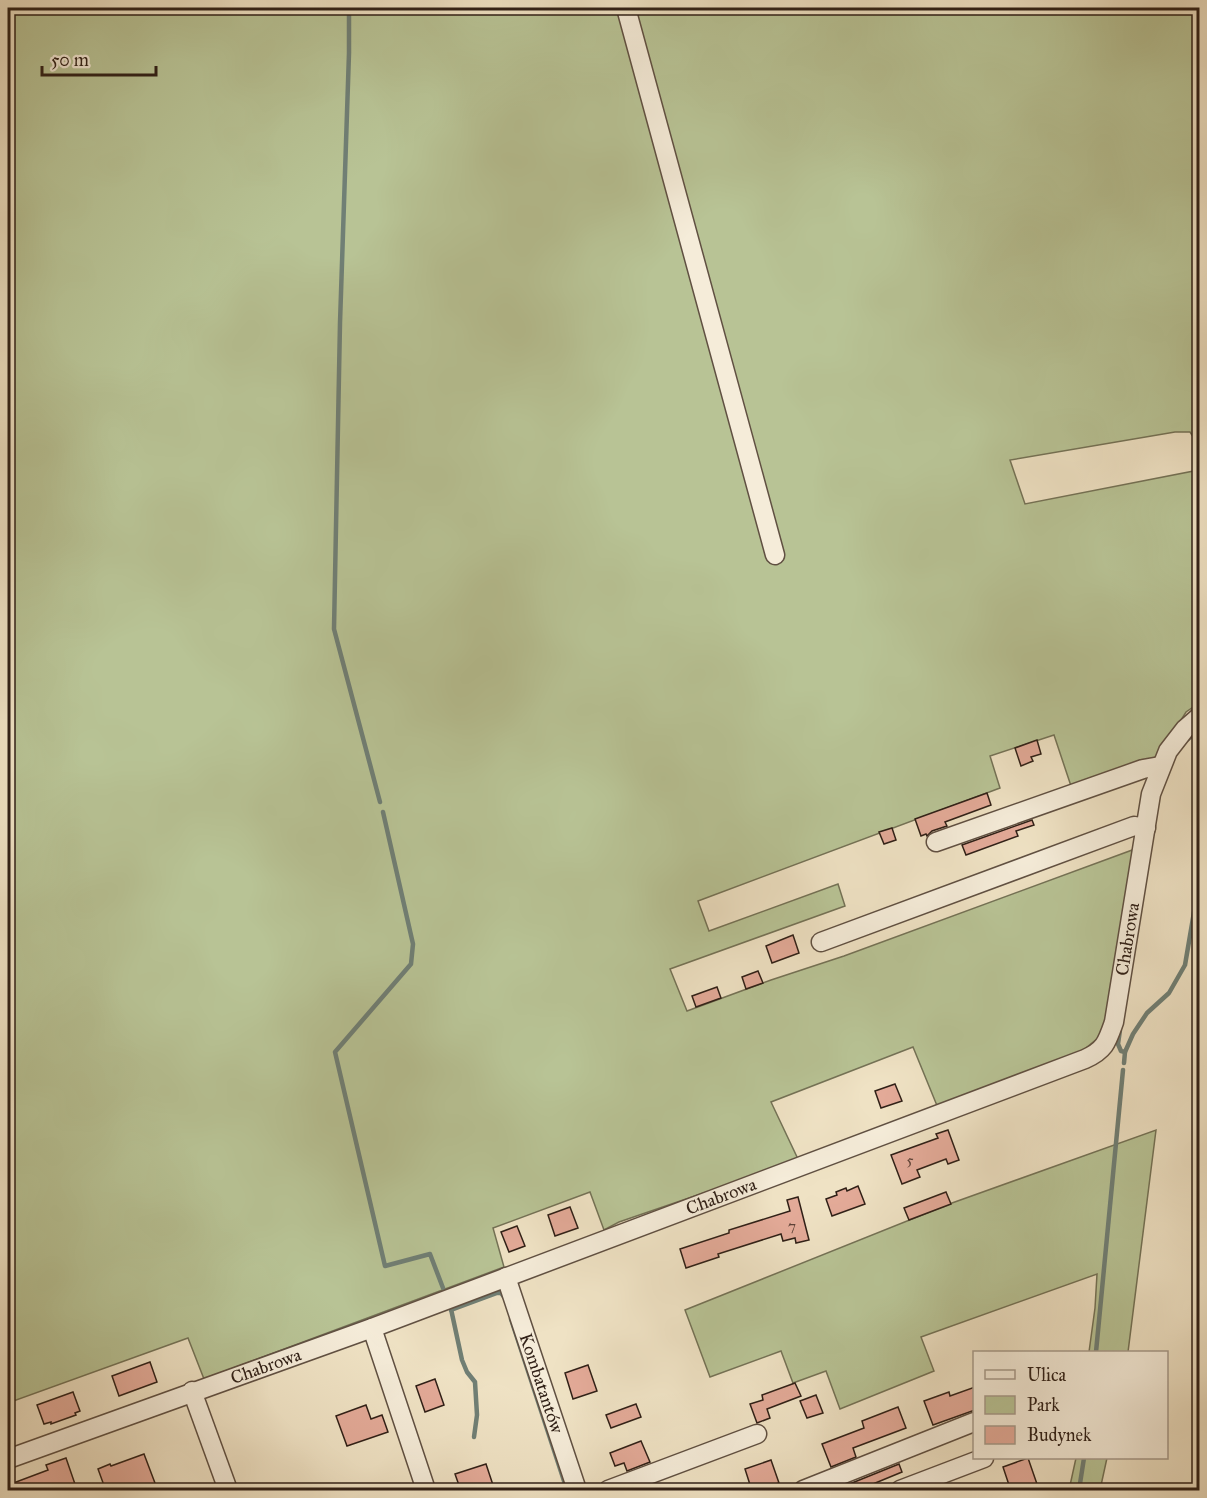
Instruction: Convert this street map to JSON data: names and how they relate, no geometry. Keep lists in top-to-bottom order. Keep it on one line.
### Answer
{"streets":{"street":["Chabrowa","Kombatantów"]},"crossings":[["Chabrowa","Kombatantów"]],"house_numbers":["5","7"],"legend":["Ulica","Park","Budynek"],"scale_bar":"50 m"}
